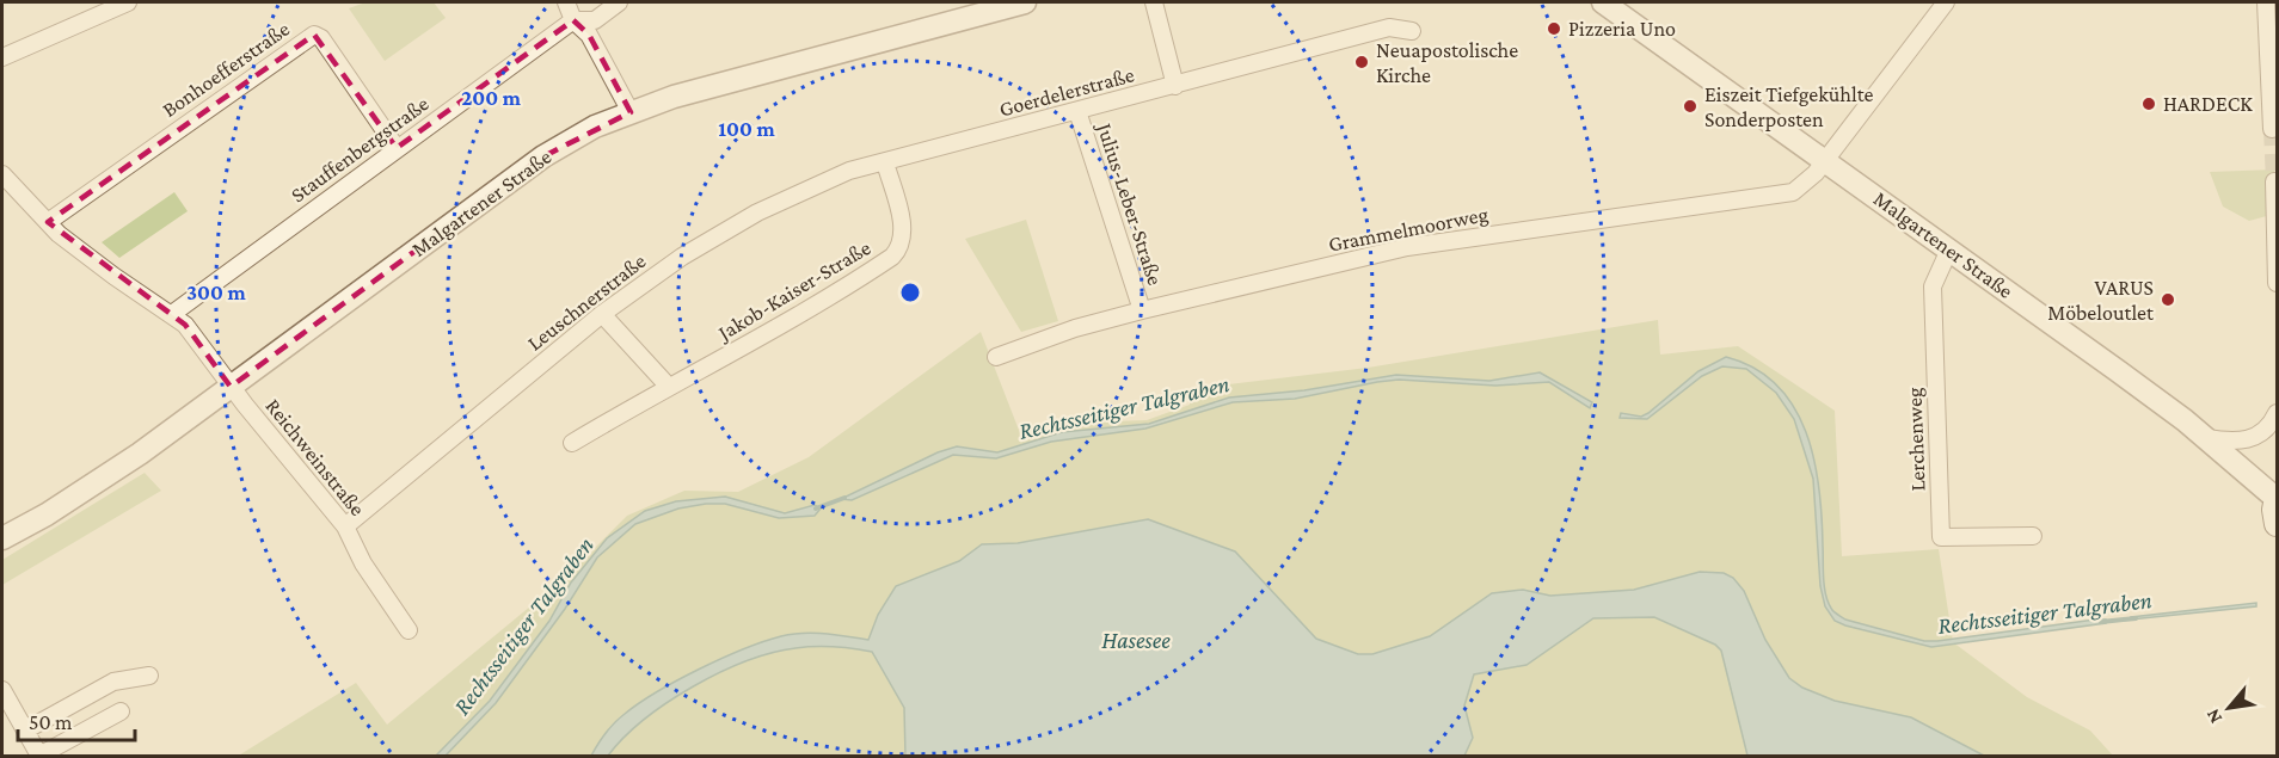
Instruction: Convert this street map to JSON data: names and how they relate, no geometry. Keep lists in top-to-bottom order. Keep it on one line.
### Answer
{"streets":{"street":["Bonhoefferstraße","Goerdelerstraße","Stauffenbergstraße","Malgartener Straße","Julius-Leber-Straße","Grammelmoorweg","Jakob-Kaiser-Straße","Leuschnerstraße","Lerchenweg","Reichweinstraße"]},"crossings":[["Bonhoefferstraße","Stauffenbergstraße"],["Bonhoefferstraße","Reichweinstraße"],["Goerdelerstraße","Julius-Leber-Straße"],["Goerdelerstraße","Jakob-Kaiser-Straße"],["Goerdelerstraße","Leuschnerstraße"],["Stauffenbergstraße","Reichweinstraße"],["Malgartener Straße","Grammelmoorweg"],["Malgartener Straße","Lerchenweg"],["Malgartener Straße","Reichweinstraße"],["Julius-Leber-Straße","Grammelmoorweg"],["Jakob-Kaiser-Straße","Leuschnerstraße"],["Leuschnerstraße","Reichweinstraße"]],"water":["Rechtsseitiger Talgraben","Hasesee"],"places":["Pizzeria Uno","Neuapostolische Kirche","HARDECK","Eiszeit Tiefgekühlte Sonderposten","VARUS Möbeloutlet"],"scale_bar":"50 m","north":"bottom left","rings":["200 m","100 m","300 m"]}
